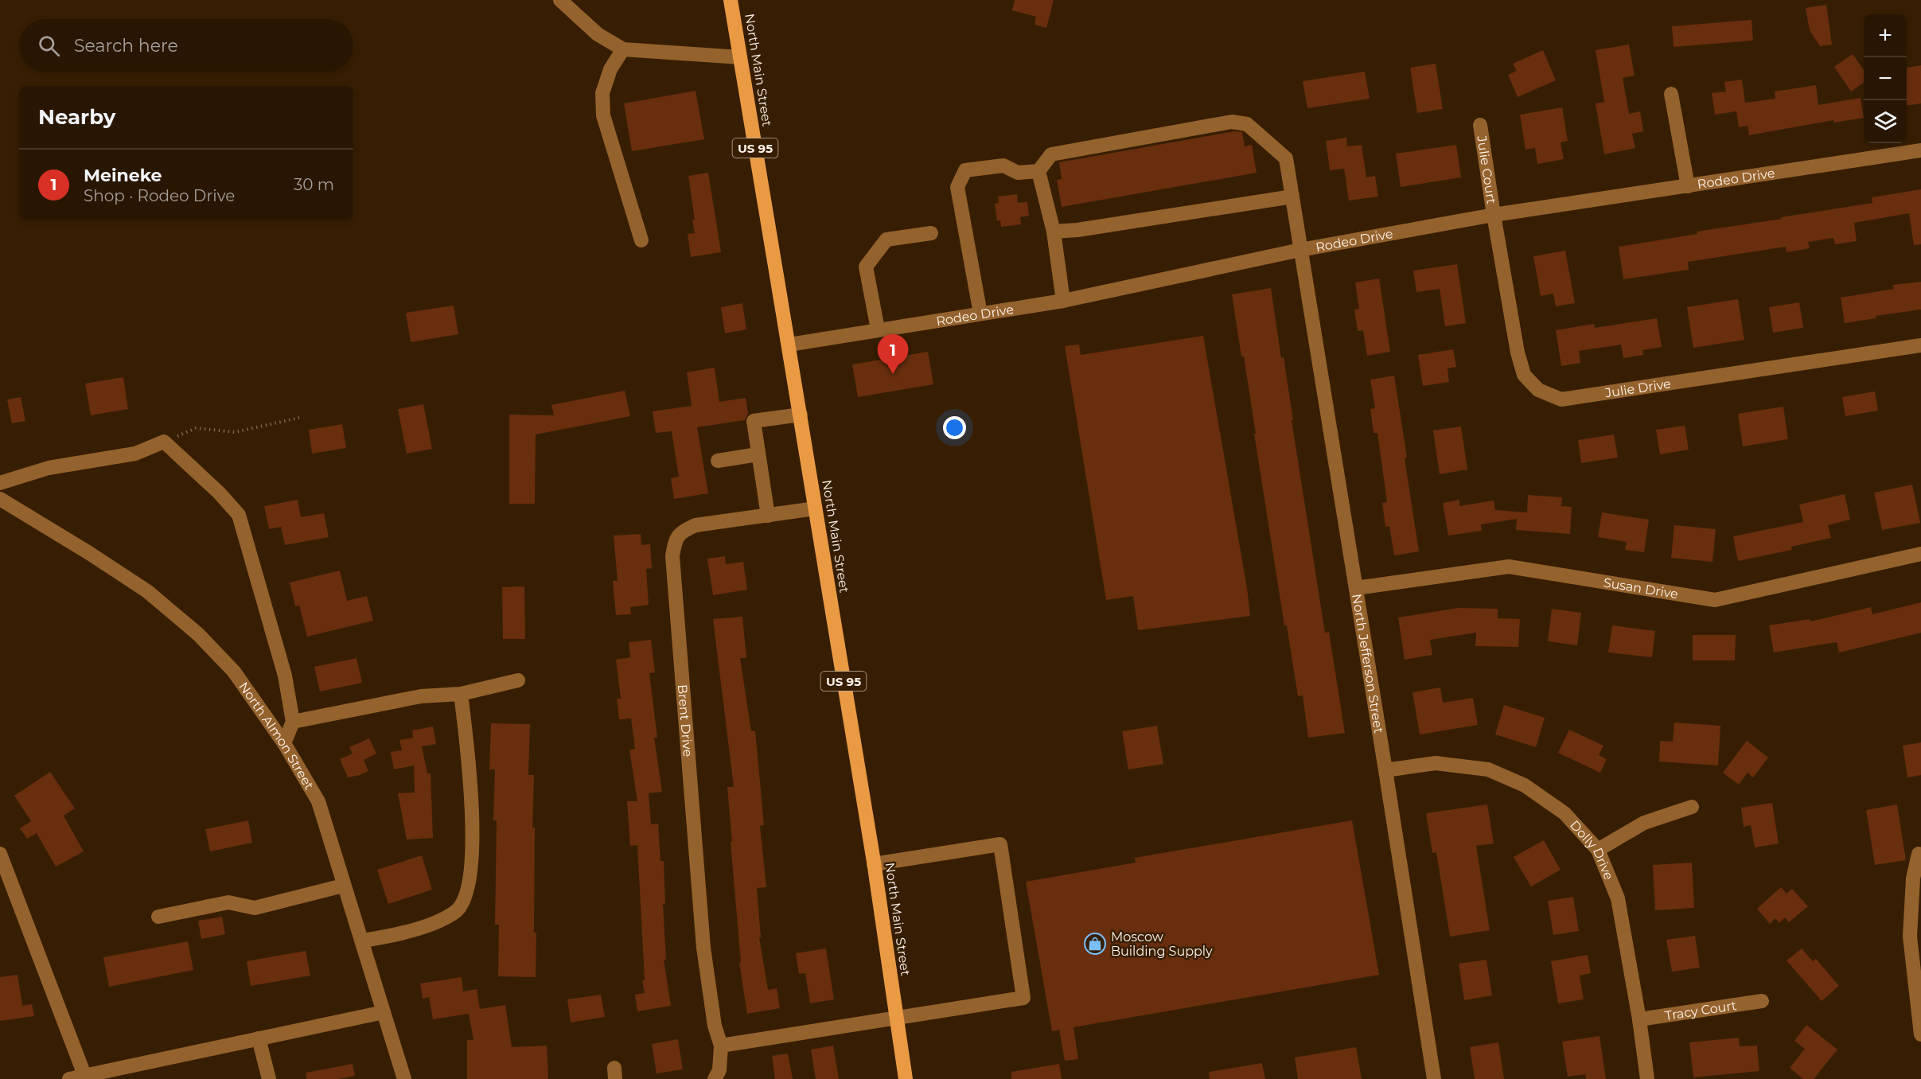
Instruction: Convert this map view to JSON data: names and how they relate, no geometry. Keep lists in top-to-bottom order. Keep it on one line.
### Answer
{"streets":{"highway":["North Main Street","US 95"],"street":["Julie Court","Rodeo Drive","Julie Drive","Susan Drive","North Jefferson Street","Brent Drive","North Almon Street","Dolly Drive","Tracy Court"]},"crossings":[["North Main Street","Rodeo Drive"],["North Main Street","Brent Drive"],["Julie Court","Rodeo Drive"],["Julie Court","Julie Drive"],["Rodeo Drive","Julie Drive"],["Rodeo Drive","North Jefferson Street"],["Susan Drive","North Jefferson Street"],["North Jefferson Street","Dolly Drive"],["Dolly Drive","Tracy Court"]],"places":{"shop":["Moscow Building Supply"]},"page":{"map_buttons":["+","−"],"search":"Search here","heading":"Nearby","list":[{"mark":"1","name":"Meineke","note":"Shop · Rodeo Drive","value":"30 m"}],"pins":"1"}}
